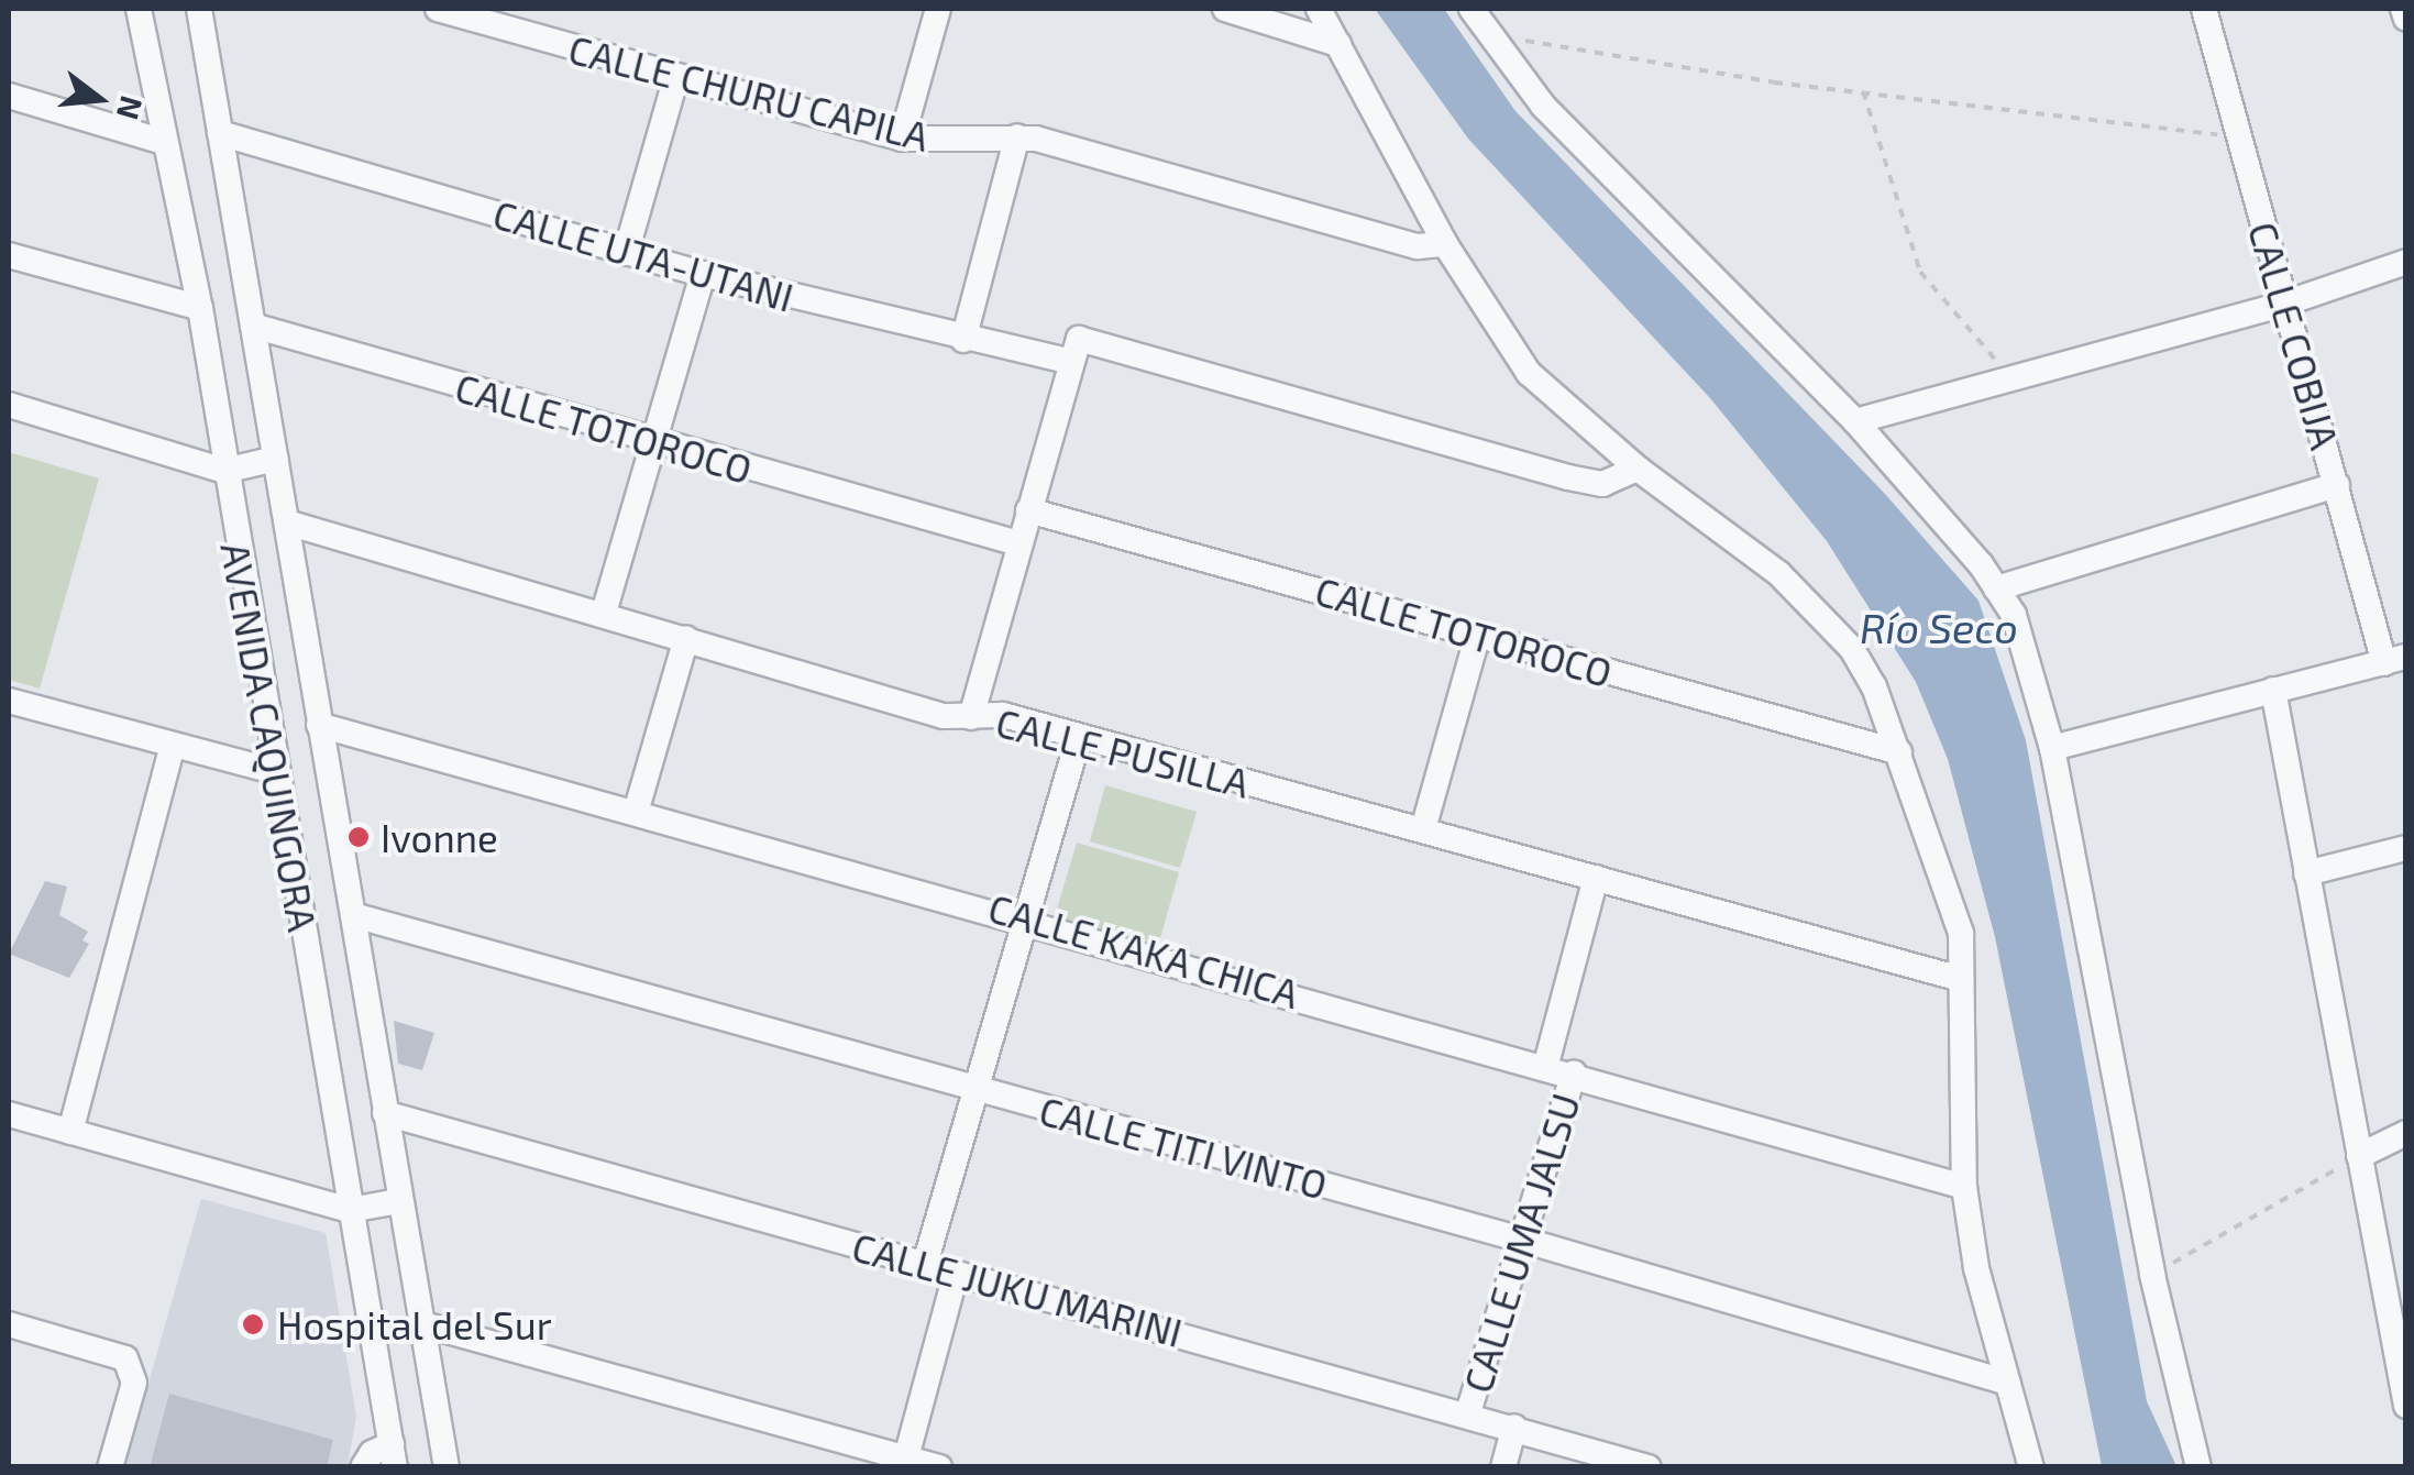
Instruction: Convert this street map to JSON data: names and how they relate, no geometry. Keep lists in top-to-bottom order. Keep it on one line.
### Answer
{"streets":{"street":["CALLE CHURU CAPILA","CALLE UTA-UTANI","CALLE COBIJA","CALLE TOTOROCO","AVENIDA CAQUINGORA","CALLE PUSILLA","CALLE KAKA CHICA","CALLE TITI VINTO","CALLE UMA JALSU","CALLE JUKU MARINI"]},"crossings":[["CALLE UTA-UTANI","AVENIDA CAQUINGORA"],["CALLE TOTOROCO","AVENIDA CAQUINGORA"],["AVENIDA CAQUINGORA","CALLE PUSILLA"],["AVENIDA CAQUINGORA","CALLE KAKA CHICA"],["AVENIDA CAQUINGORA","CALLE TITI VINTO"],["AVENIDA CAQUINGORA","CALLE JUKU MARINI"],["CALLE PUSILLA","CALLE UMA JALSU"],["CALLE KAKA CHICA","CALLE UMA JALSU"],["CALLE TITI VINTO","CALLE UMA JALSU"],["CALLE UMA JALSU","CALLE JUKU MARINI"]],"water":["Río Seco"],"places":["Ivonne","Hospital del Sur"],"north":"right"}
